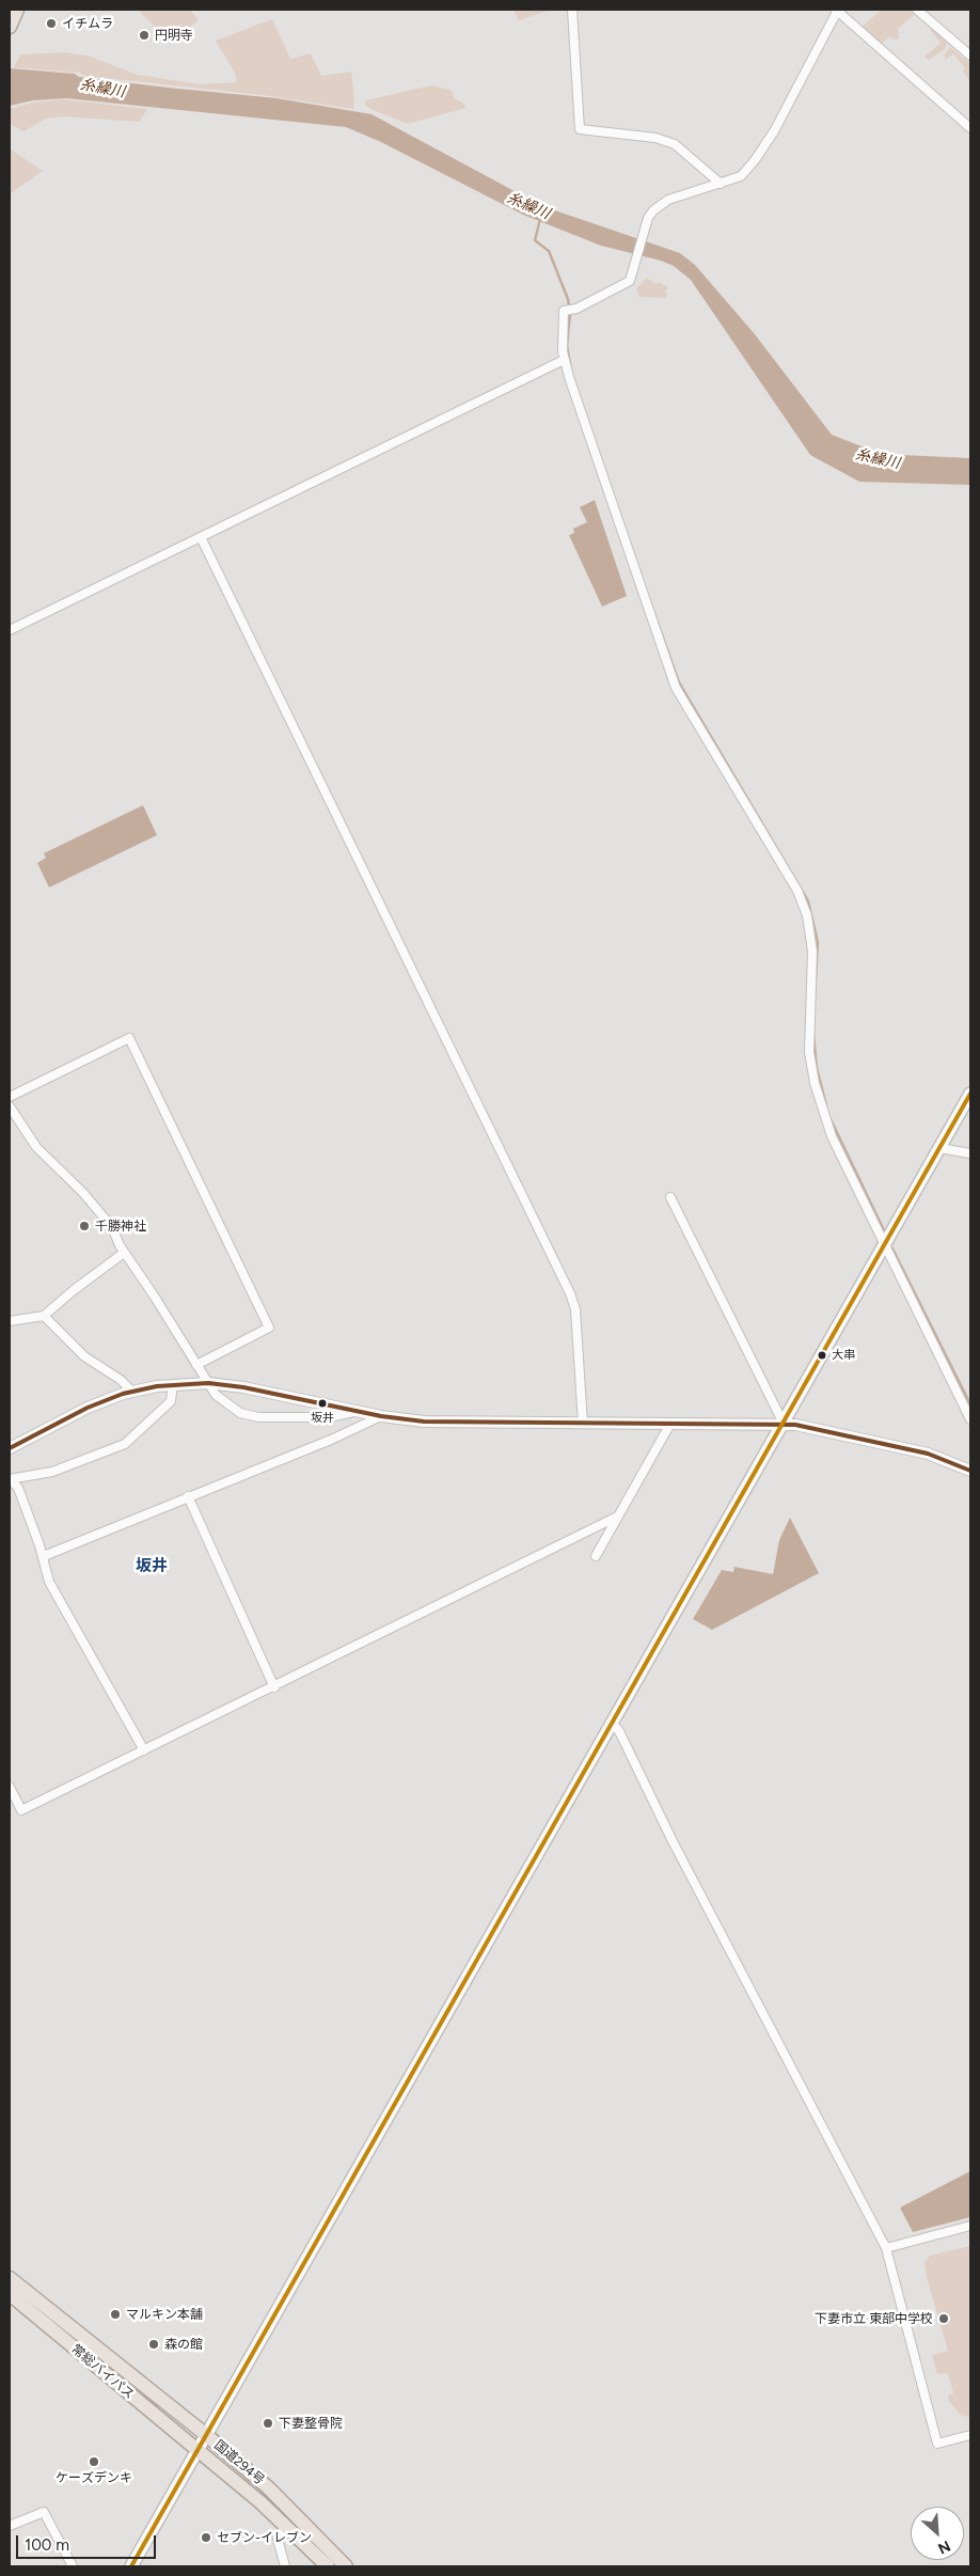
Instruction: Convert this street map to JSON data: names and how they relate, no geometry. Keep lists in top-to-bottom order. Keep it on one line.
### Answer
{"streets":{"highway":["常総バイパス","国道294号"]},"crossings":[["常総バイパス","国道294号"]],"districts":["坂井"],"water":["糸繰川"],"places":["イチムラ","円明寺","千勝神社","大串","坂井","マルキン本舗","下妻市立 東部中学校","森の館","下妻整骨院","ケーズデンキ","セブン-イレブン"],"scale_bar":"100 m","north":"bottom right"}
